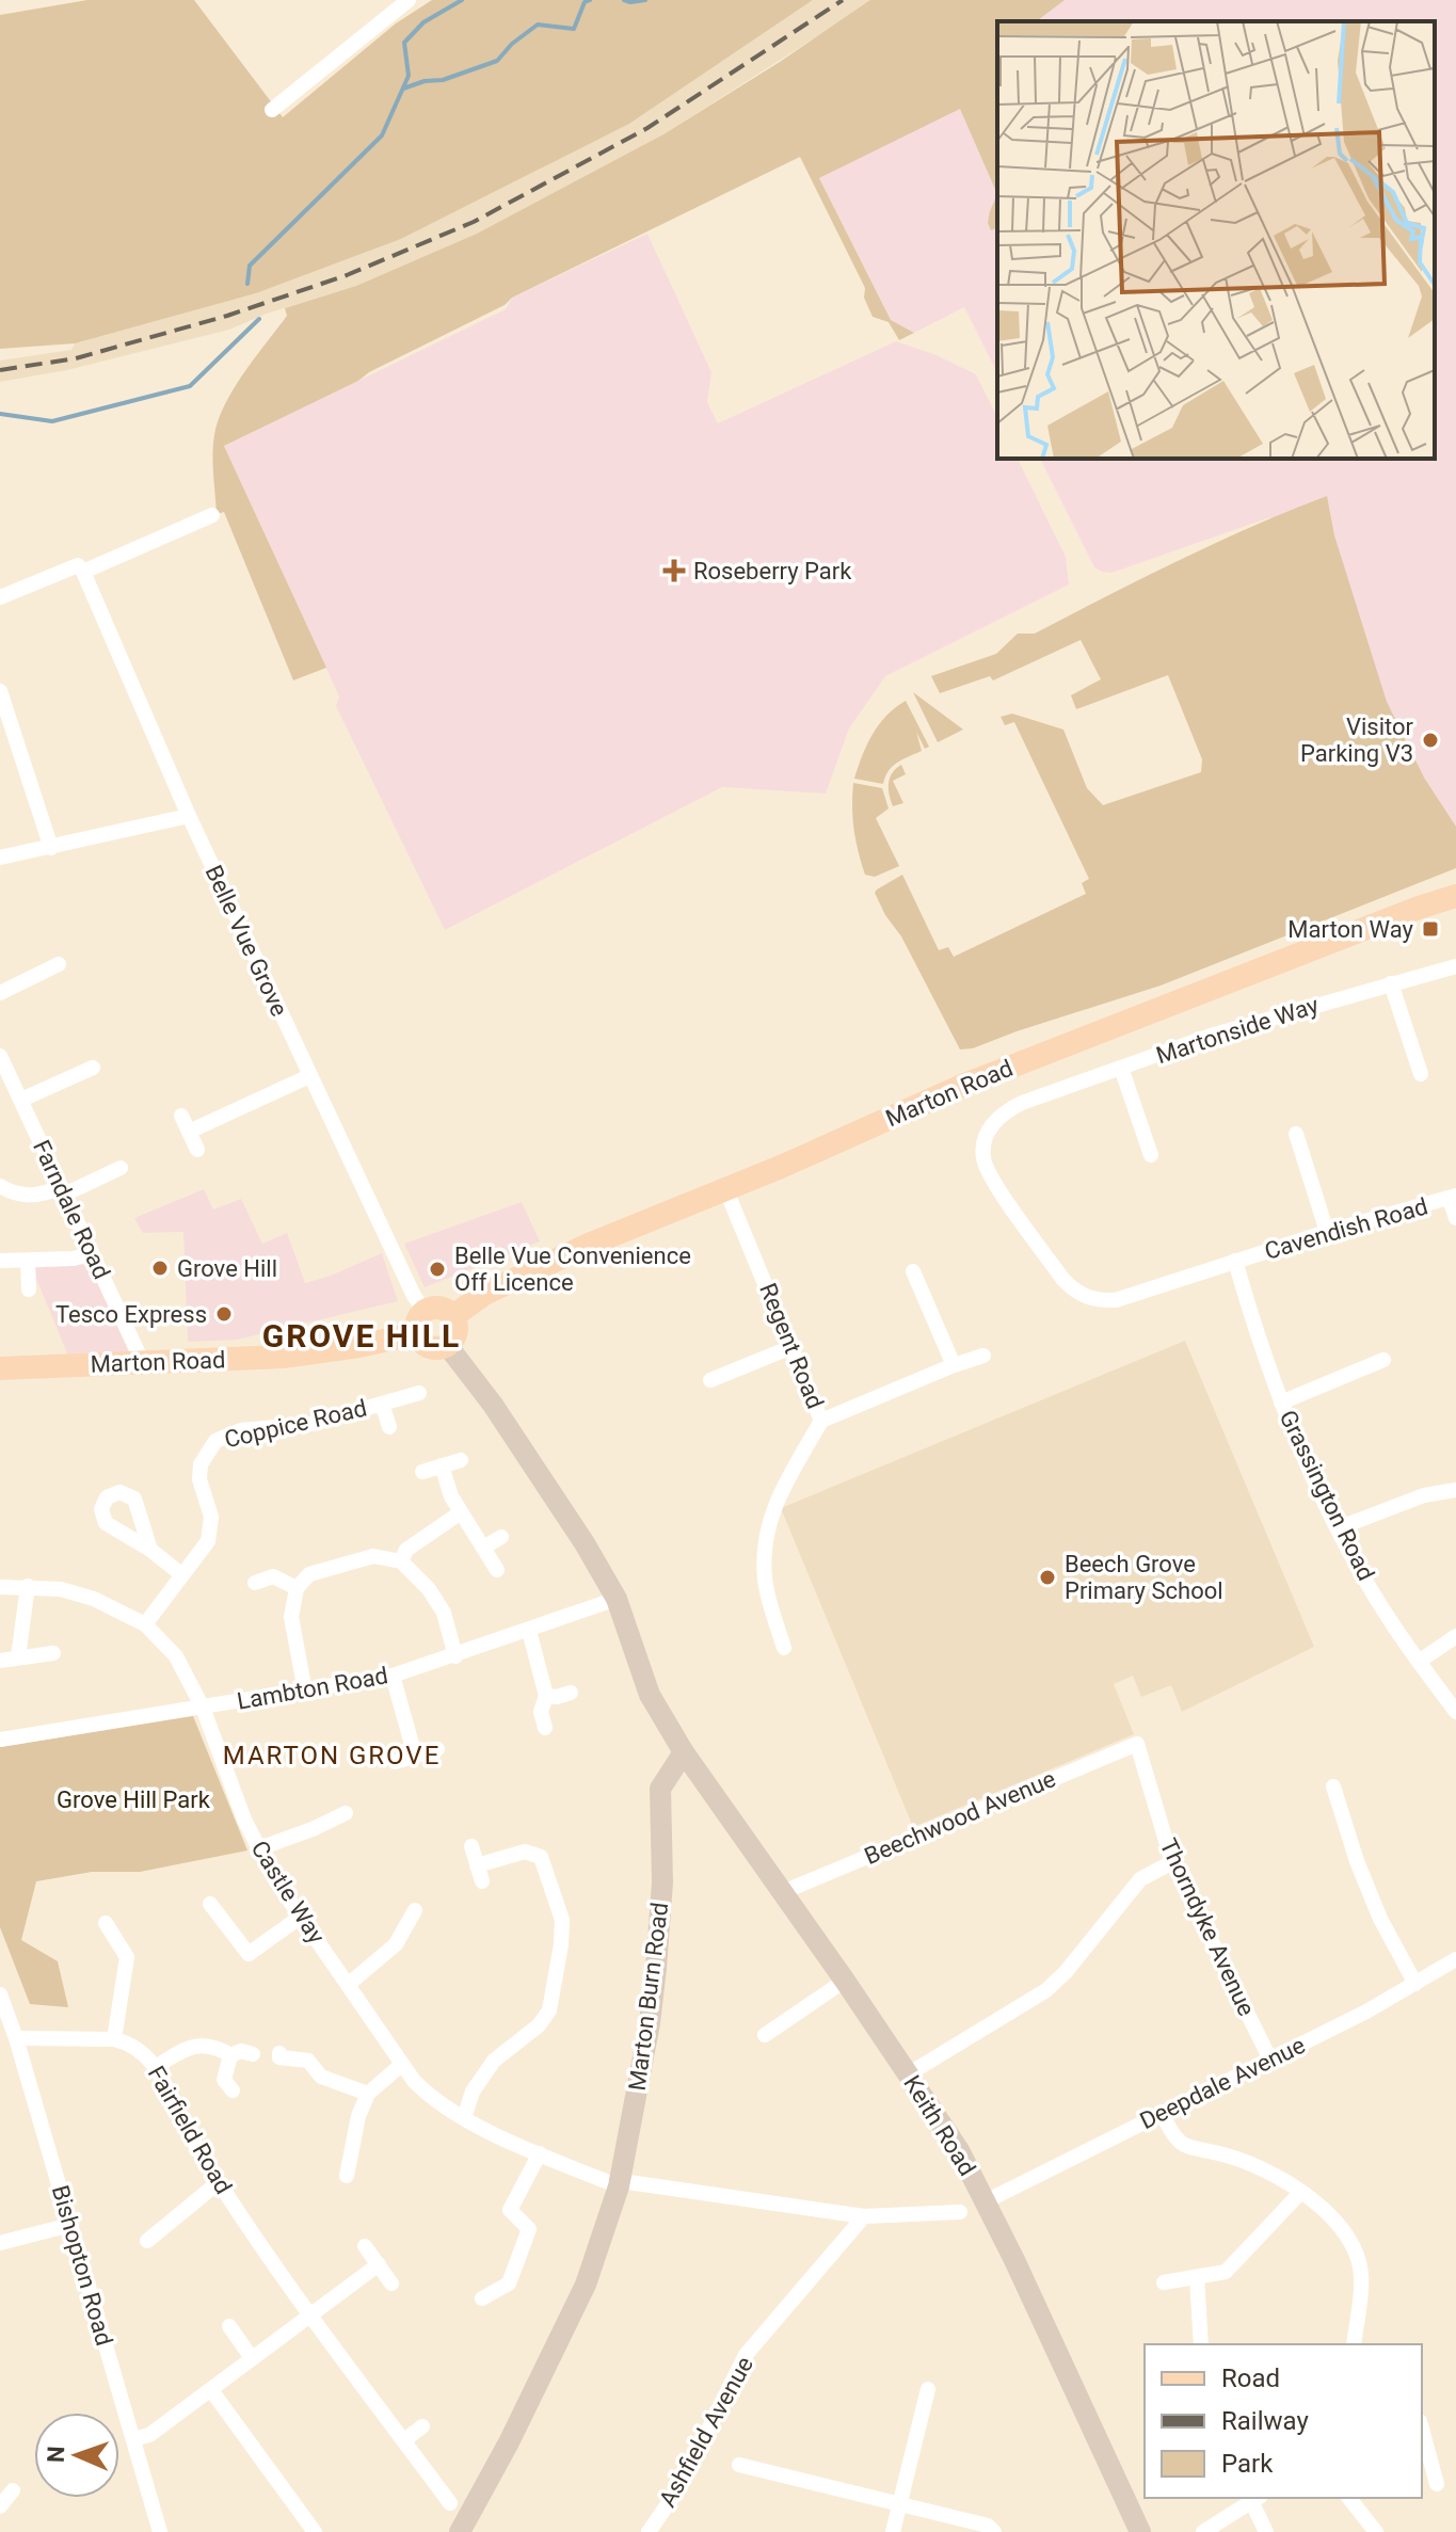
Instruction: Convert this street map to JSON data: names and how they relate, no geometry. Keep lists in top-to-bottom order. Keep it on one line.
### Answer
{"streets":{"main road":["Marton Road"],"street":["Belle Vue Grove","Martonside Way","Farndale Road","Cavendish Road","Regent Road","Coppice Road","Grassington Road","Lambton Road","Beechwood Avenue","Castle Way","Thorndyke Avenue","Marton Burn Road","Deepdale Avenue","Keith Road","Fairfield Road","Bishopton Road","Ashfield Avenue"]},"crossings":[["Belle Vue Grove","Marton Road"],["Martonside Way","Cavendish Road"],["Marton Road","Farndale Road"],["Marton Road","Regent Road"],["Cavendish Road","Grassington Road"],["Coppice Road","Castle Way"],["Lambton Road","Castle Way"],["Beechwood Avenue","Thorndyke Avenue"],["Beechwood Avenue","Keith Road"],["Castle Way","Marton Burn Road"],["Thorndyke Avenue","Deepdale Avenue"],["Marton Burn Road","Keith Road"],["Deepdale Avenue","Keith Road"],["Fairfield Road","Bishopton Road"]],"districts":["GROVE HILL","MARTON GROVE"],"parks":["Grove Hill Park"],"places":{"health":["Roseberry Park"],"other":["Visitor Parking V3","Grove Hill","Belle Vue Convenience Off Licence","Tesco Express","Beech Grove Primary School"],"transit":["Marton Way"]},"legend":["Road","Railway","Park"],"north":"left"}
